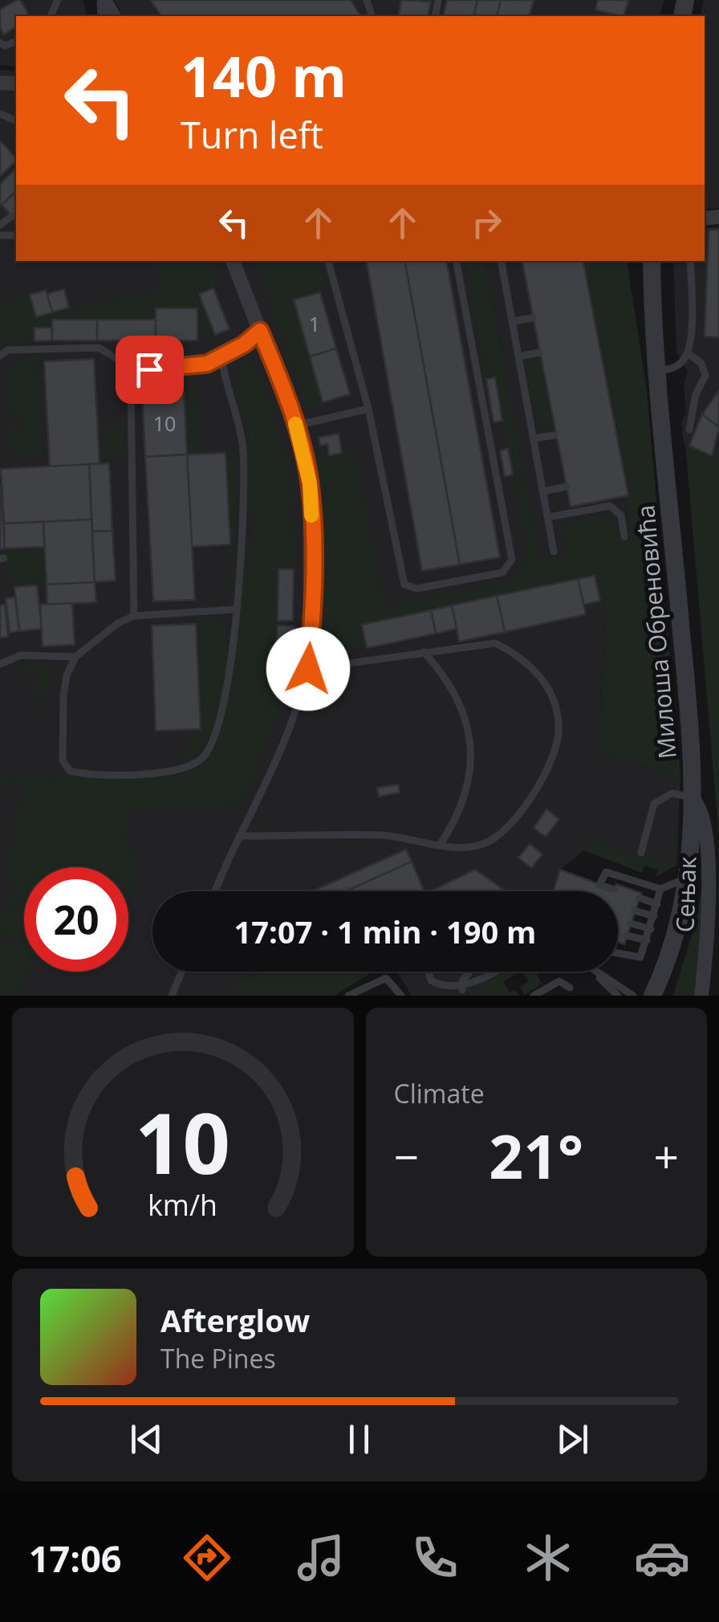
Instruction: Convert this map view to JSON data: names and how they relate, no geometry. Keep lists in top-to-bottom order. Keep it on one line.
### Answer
{"streets":{"street":["Милоша Обреновића","Сењак"]},"crossings":[["Милоша Обреновића","Сењак"]],"house_numbers":["1","10"],"page":{"turn":["140 m","Turn left"],"limit":"20","trip":"17:07 · 1 min · 190 m","tile":"Climate","heat":["−","21°","+"],"song":["Afterglow","The Pines"],"tabs":"17:06","gauge":["10","km/h"]}}
